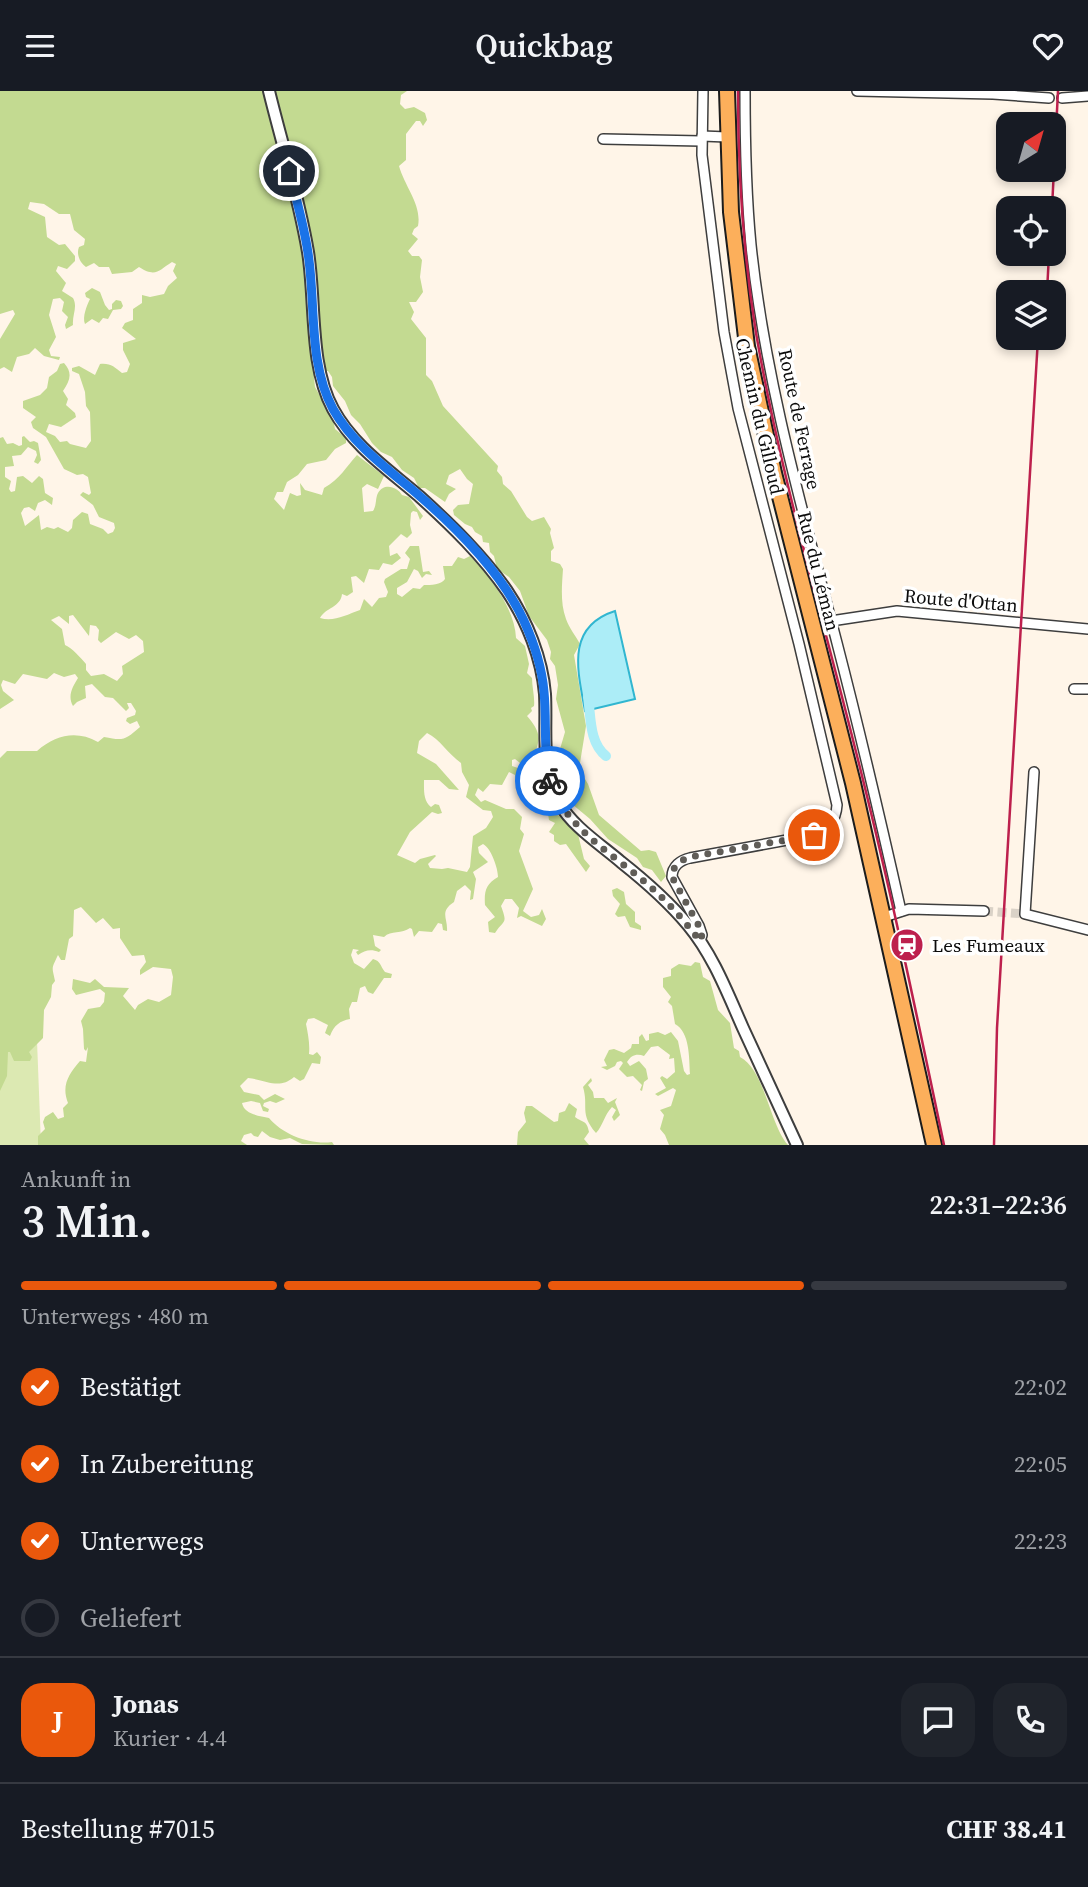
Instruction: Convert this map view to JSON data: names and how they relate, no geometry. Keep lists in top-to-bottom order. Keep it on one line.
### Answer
{"streets":{"main road":["Rue du Léman"],"street":["Chemin du Gilloud","Route de Ferrage","Route d'Ottan"]},"crossings":[["Route de Ferrage","Route d'Ottan"]],"places":{"station":["Les Fumeaux"]},"north":"top right","page":{"header":"Quickbag","heading":["3 Min.","Ankunft in","22:31–22:36"],"panel":["Jonas","Kurier · 4.4","Bestellung #7015","CHF 38.41"],"bar":"Unterwegs · 480 m","list":[["Bestätigt","22:02"],["In Zubereitung","22:05"],["Unterwegs","22:23"],"Geliefert"],"round":"J"}}
